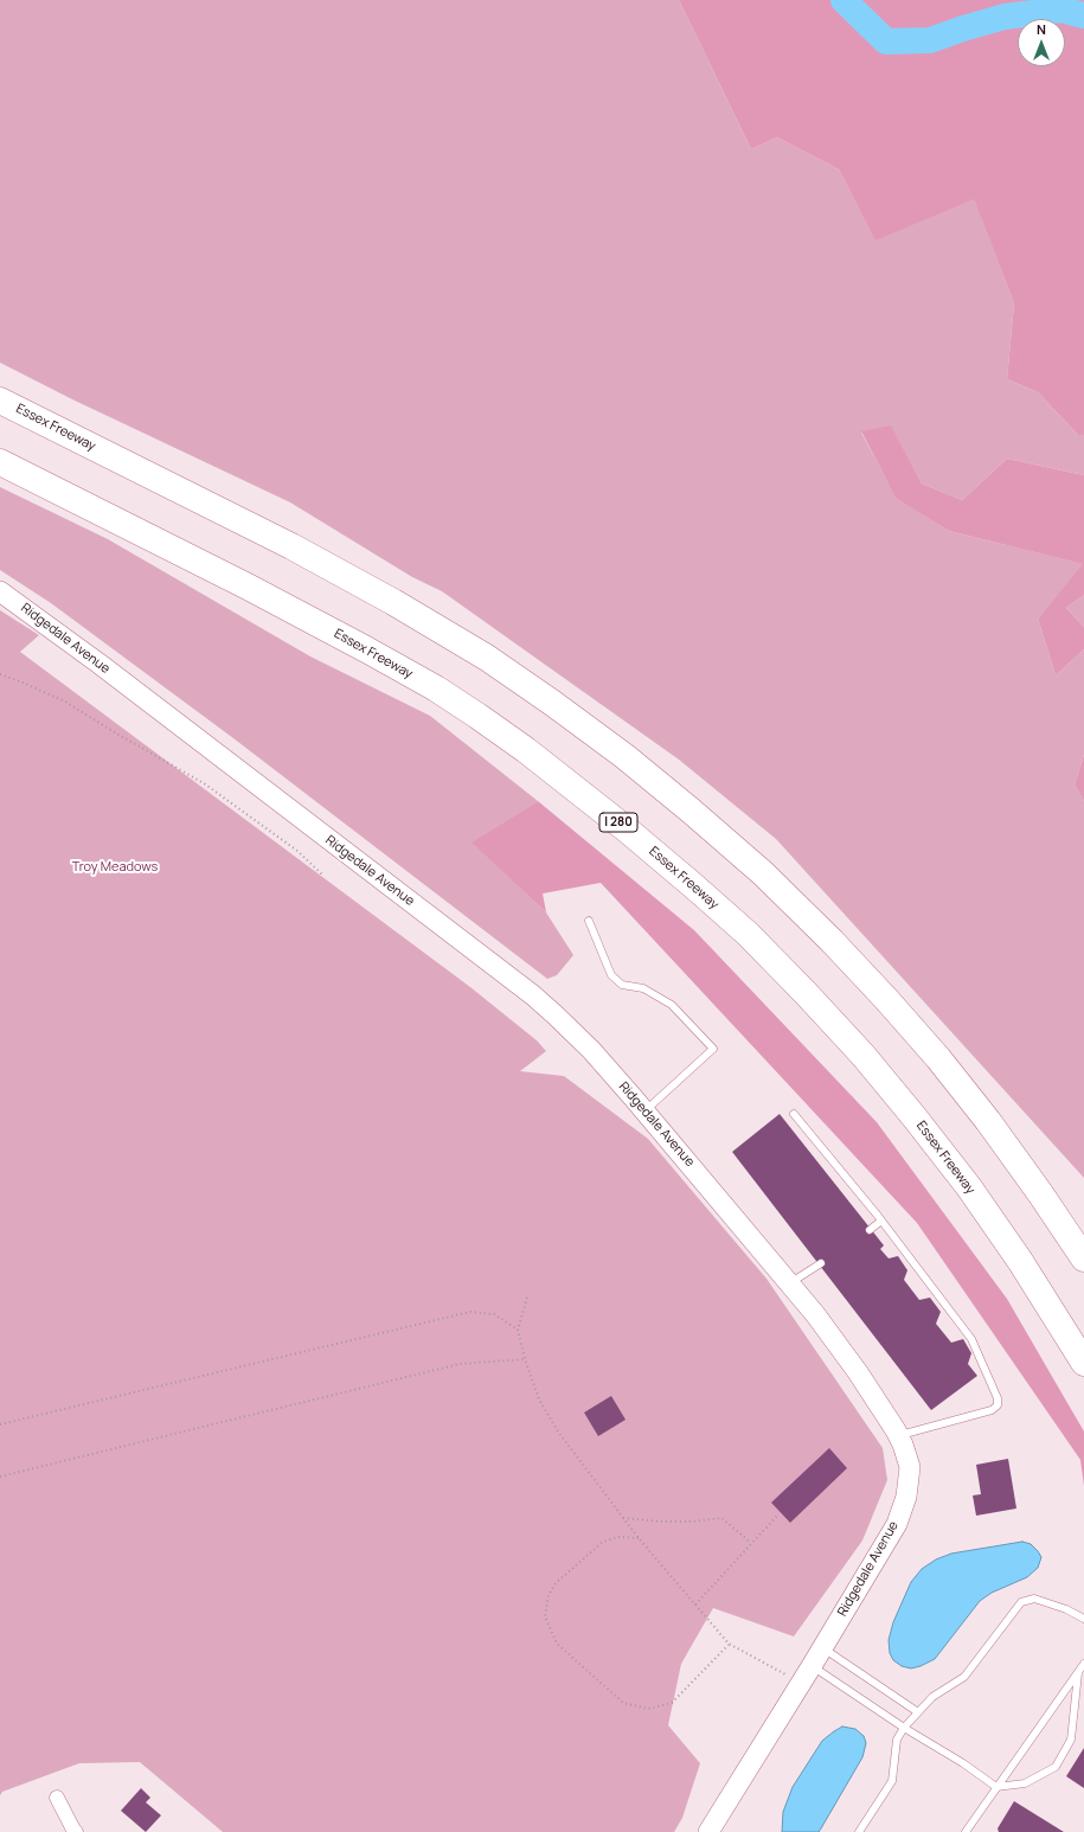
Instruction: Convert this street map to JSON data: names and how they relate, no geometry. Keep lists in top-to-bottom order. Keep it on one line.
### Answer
{"streets":{"highway":["Essex Freeway","I 280"],"main road":["Ridgedale Avenue"]},"parks":["Troy Meadows"],"north":"top"}
